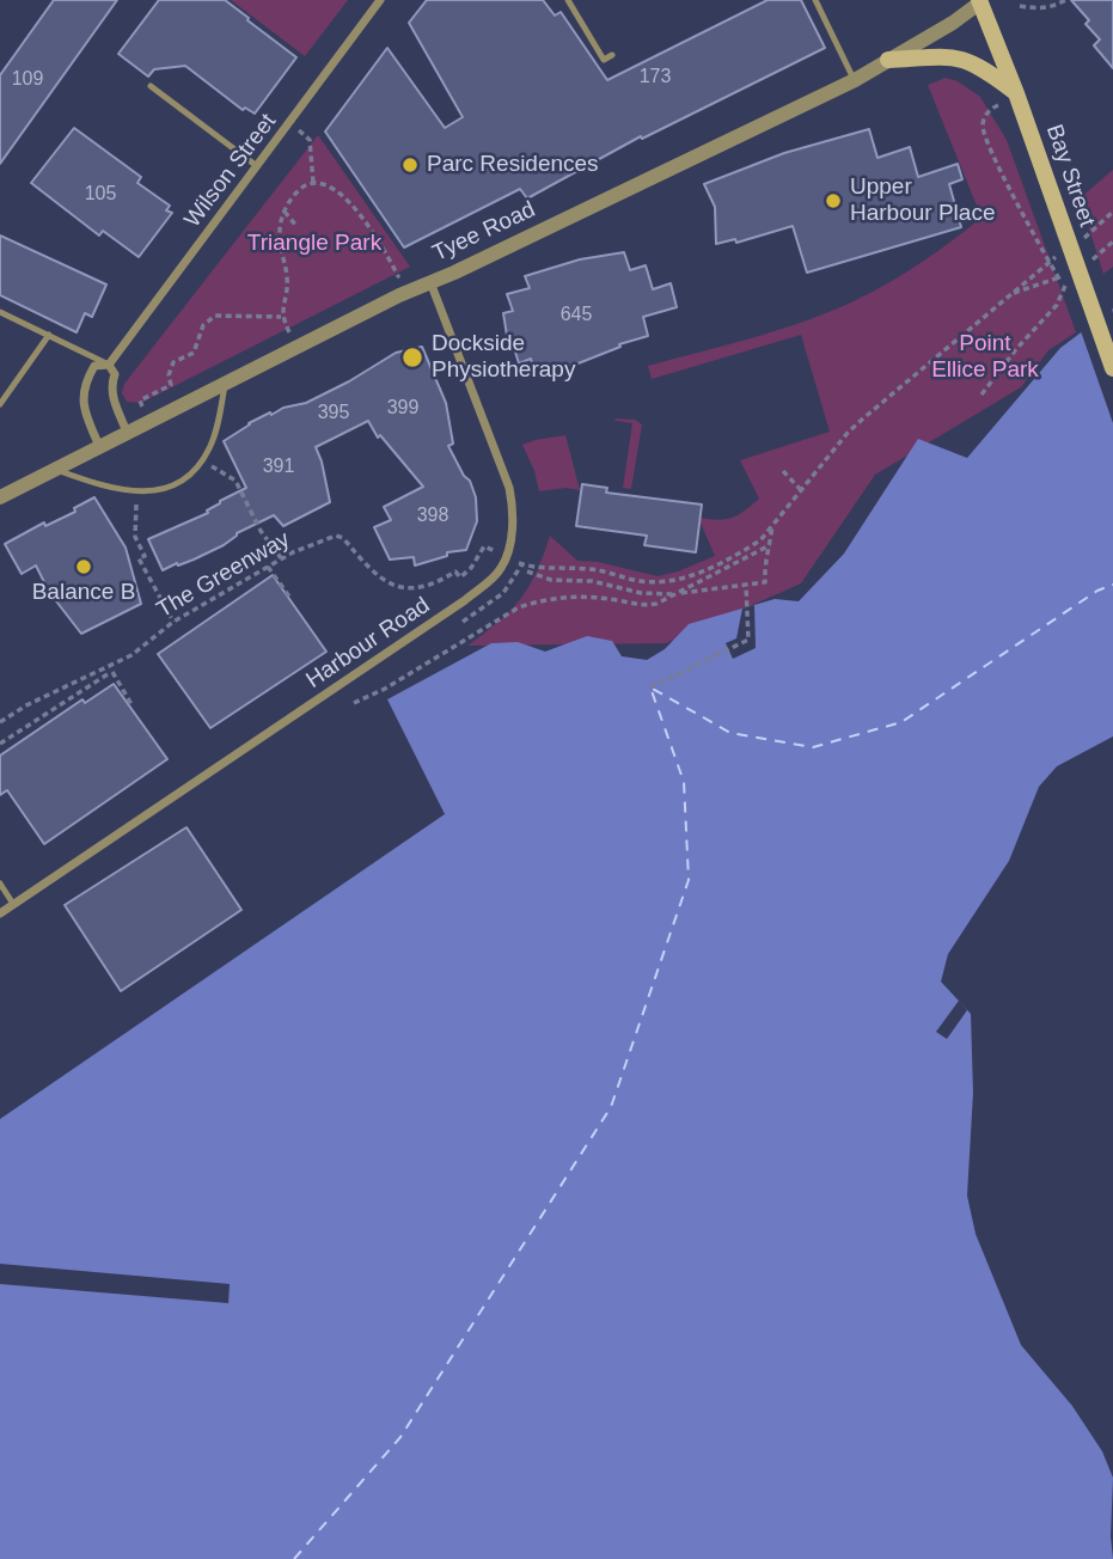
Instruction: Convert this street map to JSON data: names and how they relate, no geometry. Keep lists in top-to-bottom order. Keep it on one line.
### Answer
{"streets":{"main road":["Bay Street"],"street":["Wilson Street","Tyee Road","Harbour Road"],"path":["The Greenway"]},"crossings":[["Wilson Street","Tyee Road"],["Bay Street","Tyee Road"],["Tyee Road","Harbour Road"]],"parks":["Triangle Park","Point Ellice Park"],"places":["Parc Residences","Upper Harbour Place","Dockside Physiotherapy","Balance B"],"house_numbers":["173","109","105","645","399","395","391","398"]}
